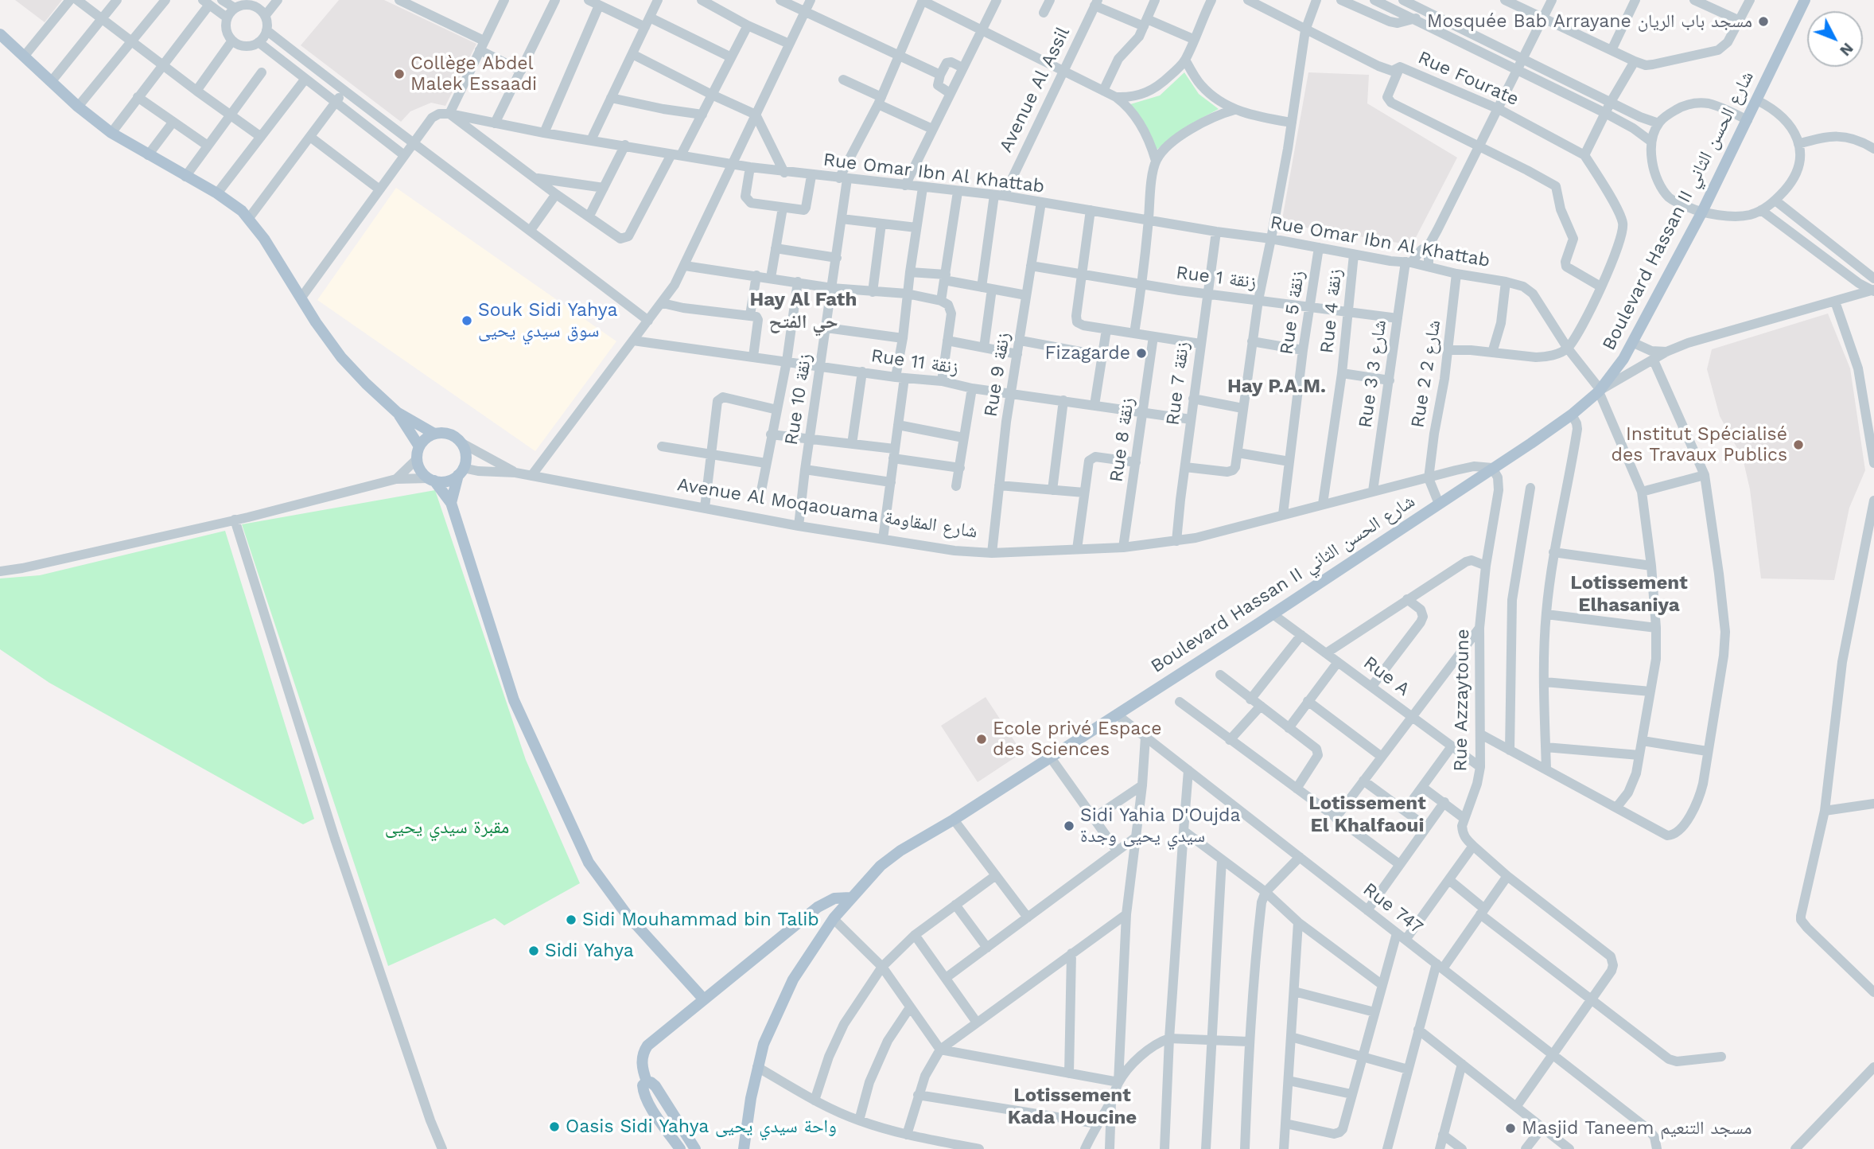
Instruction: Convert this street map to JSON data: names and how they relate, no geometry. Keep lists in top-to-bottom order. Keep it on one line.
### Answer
{"streets":{"main road":["Boulevard Hassan II شارع الحسن الثاني"],"street":["Rue Fourate","Avenue Al Assil","Rue Omar Ibn Al Khattab","Rue 1 زنقة","Rue 4 زنقة","Rue 5 زنقة","Rue 11 زنقة","Rue 3 شارع 3","Rue 2 شارع 2","Rue 9 زنقة","Rue 7 زنقة","Rue 10 زنقة","Rue 8 زنقة","Avenue Al Moqaouama شارع المقاومة","Rue A","Rue Azzaytoune","Rue 747"]},"crossings":[["Avenue Al Assil","Rue Omar Ibn Al Khattab"],["Rue Omar Ibn Al Khattab","Boulevard Hassan II شارع الحسن الثاني"],["Rue Omar Ibn Al Khattab","Rue 4 زنقة"],["Rue Omar Ibn Al Khattab","Rue 5 زنقة"],["Rue Omar Ibn Al Khattab","Rue 3 شارع 3"],["Rue Omar Ibn Al Khattab","Rue 2 شارع 2"],["Rue Omar Ibn Al Khattab","Rue 9 زنقة"],["Rue Omar Ibn Al Khattab","Rue 7 زنقة"],["Rue Omar Ibn Al Khattab","Rue 10 زنقة"],["Boulevard Hassan II شارع الحسن الثاني","Avenue Al Moqaouama شارع المقاومة"],["Boulevard Hassan II شارع الحسن الثاني","Rue A"],["Boulevard Hassan II شارع الحسن الثاني","Rue Azzaytoune"],["Boulevard Hassan II شارع الحسن الثاني","Rue 747"],["Rue 1 زنقة","Rue 4 زنقة"],["Rue 1 زنقة","Rue 5 زنقة"],["Rue 1 زنقة","Rue 3 شارع 3"],["Rue 1 زنقة","Rue 9 زنقة"],["Rue 1 زنقة","Rue 7 زنقة"],["Rue 4 زنقة","Avenue Al Moqaouama شارع المقاومة"],["Rue 5 زنقة","Avenue Al Moqaouama شارع المقاومة"],["Rue 11 زنقة","Rue 9 زنقة"],["Rue 11 زنقة","Rue 7 زنقة"],["Rue 11 زنقة","Rue 10 زنقة"],["Rue 11 زنقة","Rue 8 زنقة"],["Rue 3 شارع 3","Avenue Al Moqaouama شارع المقاومة"],["Rue 2 شارع 2","Avenue Al Moqaouama شارع المقاومة"],["Rue 9 زنقة","Avenue Al Moqaouama شارع المقاومة"],["Rue 7 زنقة","Avenue Al Moqaouama شارع المقاومة"],["Rue 10 زنقة","Avenue Al Moqaouama شارع المقاومة"],["Rue 8 زنقة","Avenue Al Moqaouama شارع المقاومة"],["Avenue Al Moqaouama شارع المقاومة","Rue Azzaytoune"],["Rue A","Rue Azzaytoune"]],"districts":["Hay Al Fath حي الفتح","Hay P.A.M.","Lotissement Elhasaniya","Lotissement El Khalfaoui","Lotissement Kada Houcine"],"parks":["مقبرة سيدي يحيى"],"places":["Mosquée Bab Arrayane مسجد باب الريان","Collège Abdel Malek Essaadi","Souk Sidi Yahya سوق سيدي يحيى","Fizagarde","Institut Spécialisé des Travaux Publics","Ecole privé Espace des Sciences","Sidi Yahia D'Oujda سيدي يحيى وجدة","Sidi Mouhammad bin Talib","Sidi Yahya","Oasis Sidi Yahya واحة سيدي يحيى","Masjid Taneem مسجد التنعيم"],"north":"bottom right"}
